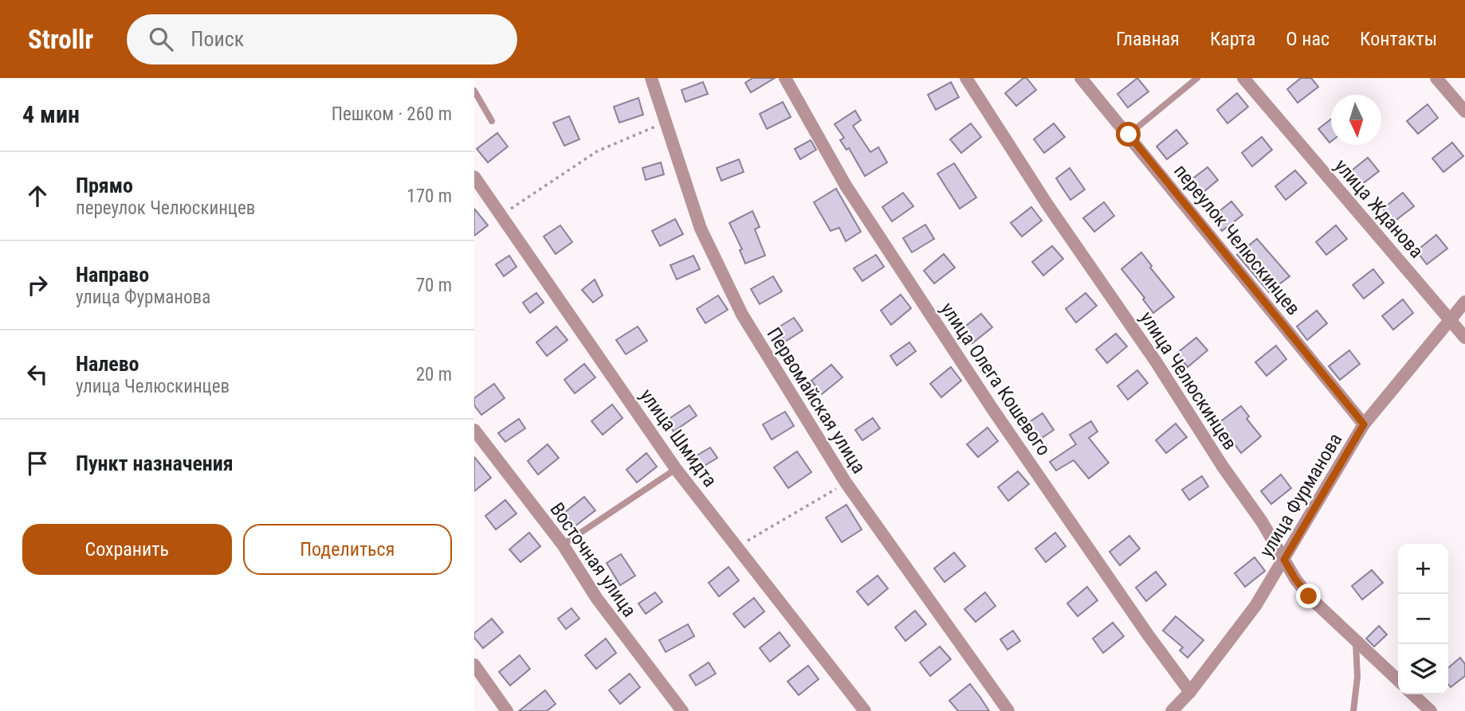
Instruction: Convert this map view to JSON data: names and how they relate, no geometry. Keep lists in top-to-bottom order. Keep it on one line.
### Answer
{"streets":{"street":["улица Жданова","переулок Челюскинцев","улица Олега Кошевого","улица Челюскинцев","Первомайская улица","улица Шмидта","улица Фурманова","Восточная улица"]},"crossings":[["улица Жданова","улица Фурманова"],["переулок Челюскинцев","улица Фурманова"],["улица Олега Кошевого","улица Фурманова"],["улица Челюскинцев","улица Фурманова"]],"north":"bottom","page":{"header":"Strollr","search":"Поиск","nav":["Главная","Карта","О нас","Контакты"],"heading":["4 мин","Пешком · 260 m"],"list":[["Прямо","переулок Челюскинцев","170 m"],["Направо","улица Фурманова","70 m"],["Налево","улица Челюскинцев","20 m"],"Пункт назначения"],"buttons":["Сохранить","Поделиться"],"map_buttons":["+","−"]}}
